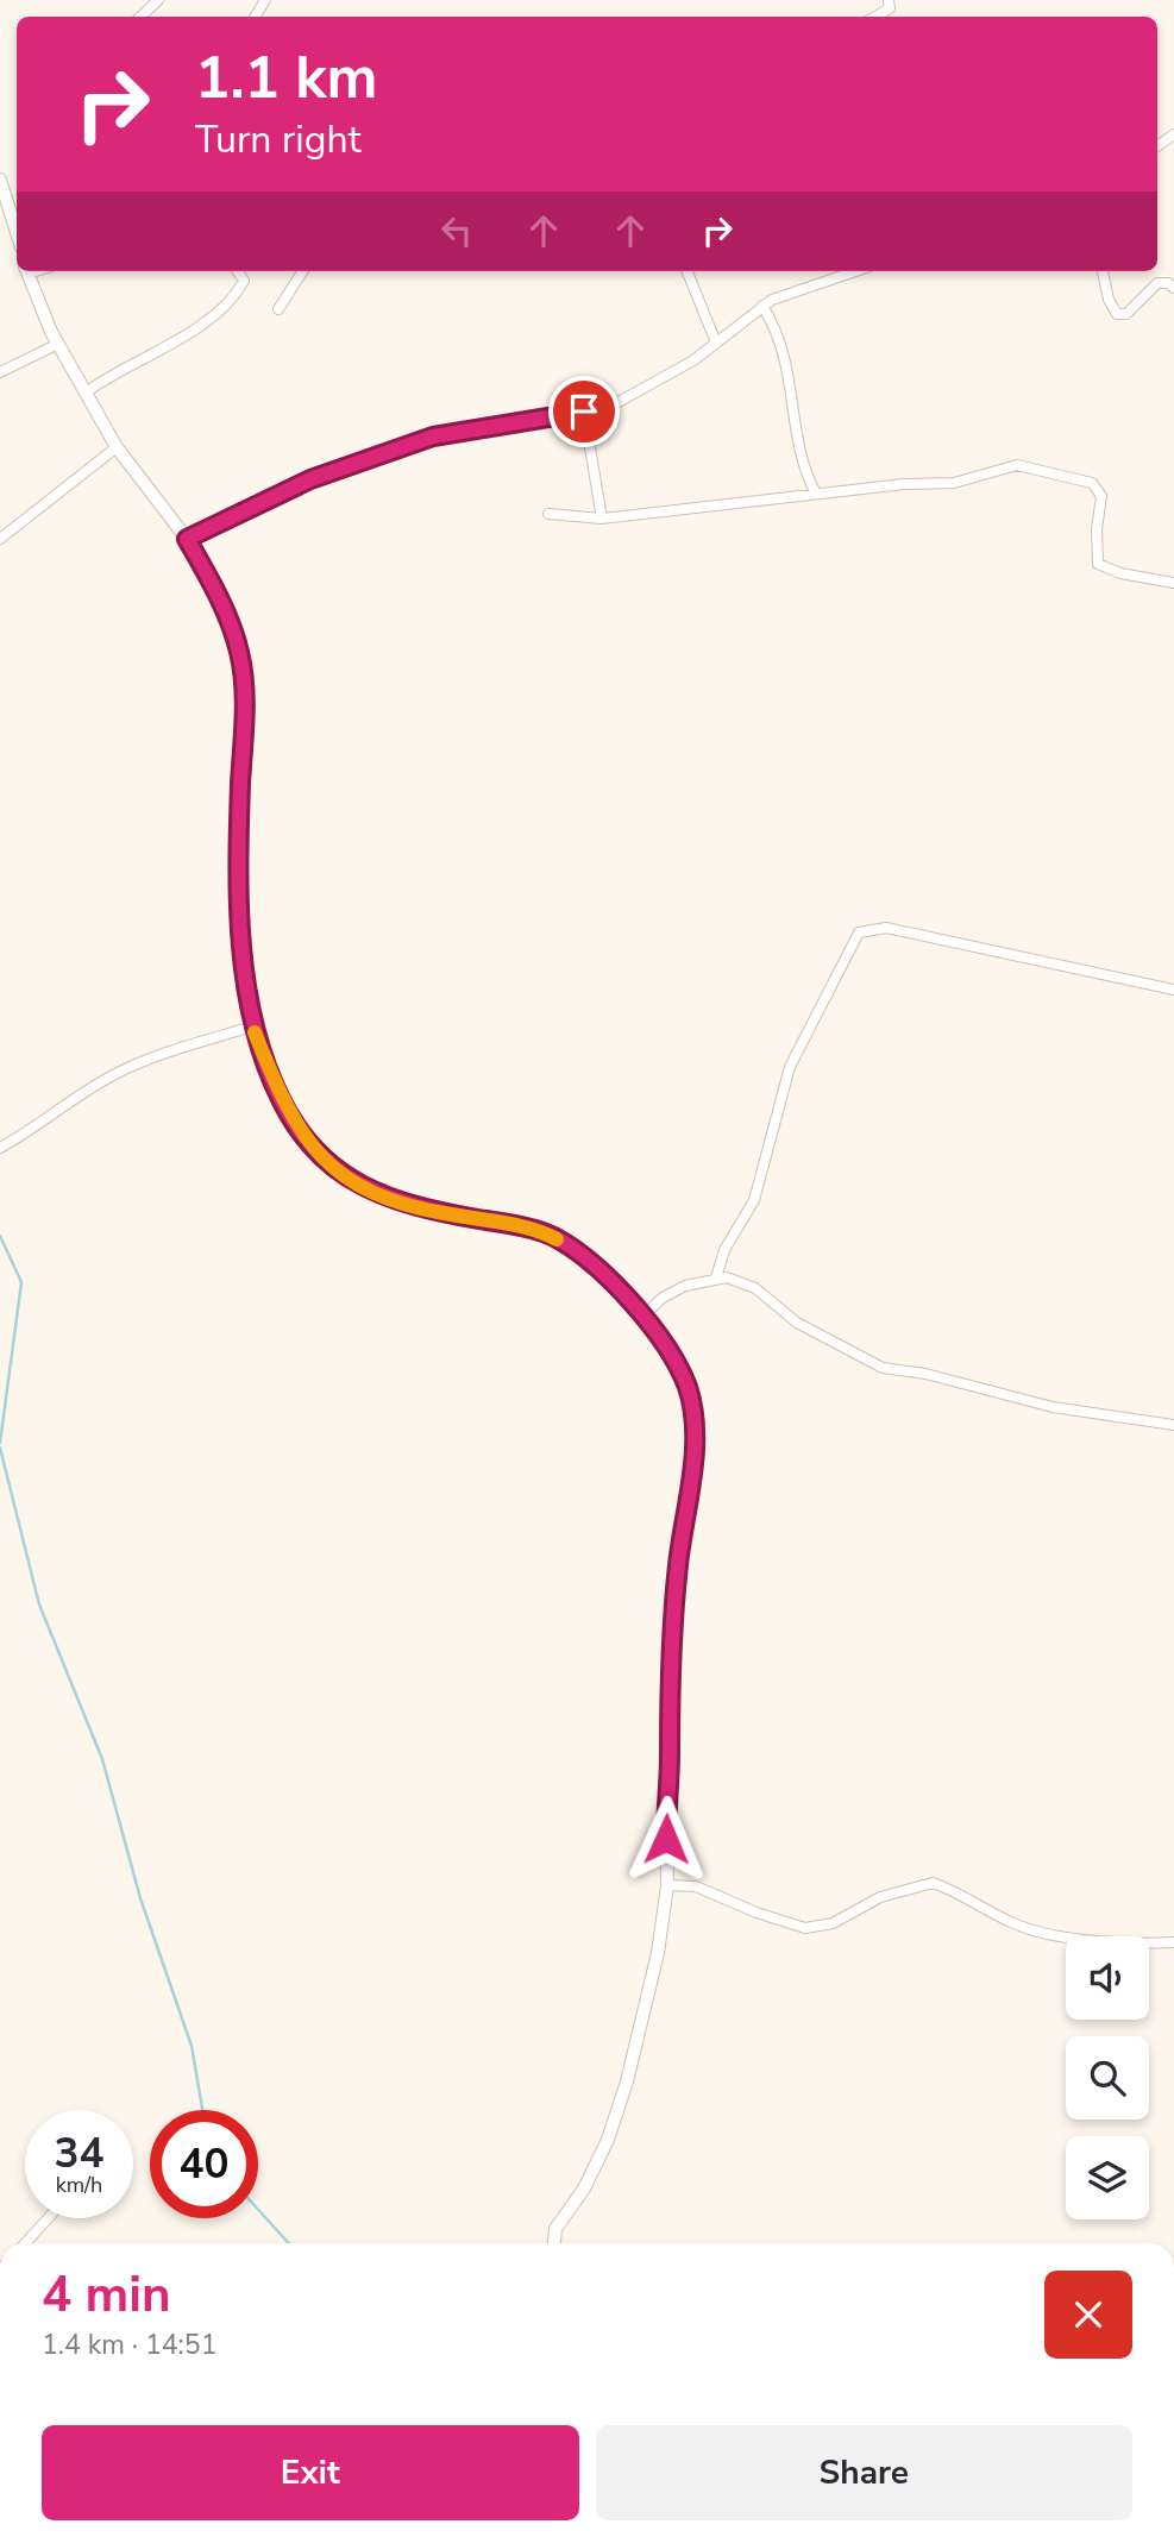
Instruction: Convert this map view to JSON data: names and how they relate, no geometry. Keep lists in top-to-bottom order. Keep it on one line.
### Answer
{"page":{"turn":["1.1 km","Turn right"],"speed":"34 km/h","limit":"40","heading":["4 min","1.4 km · 14:51"],"buttons":["Exit","Share"]}}
